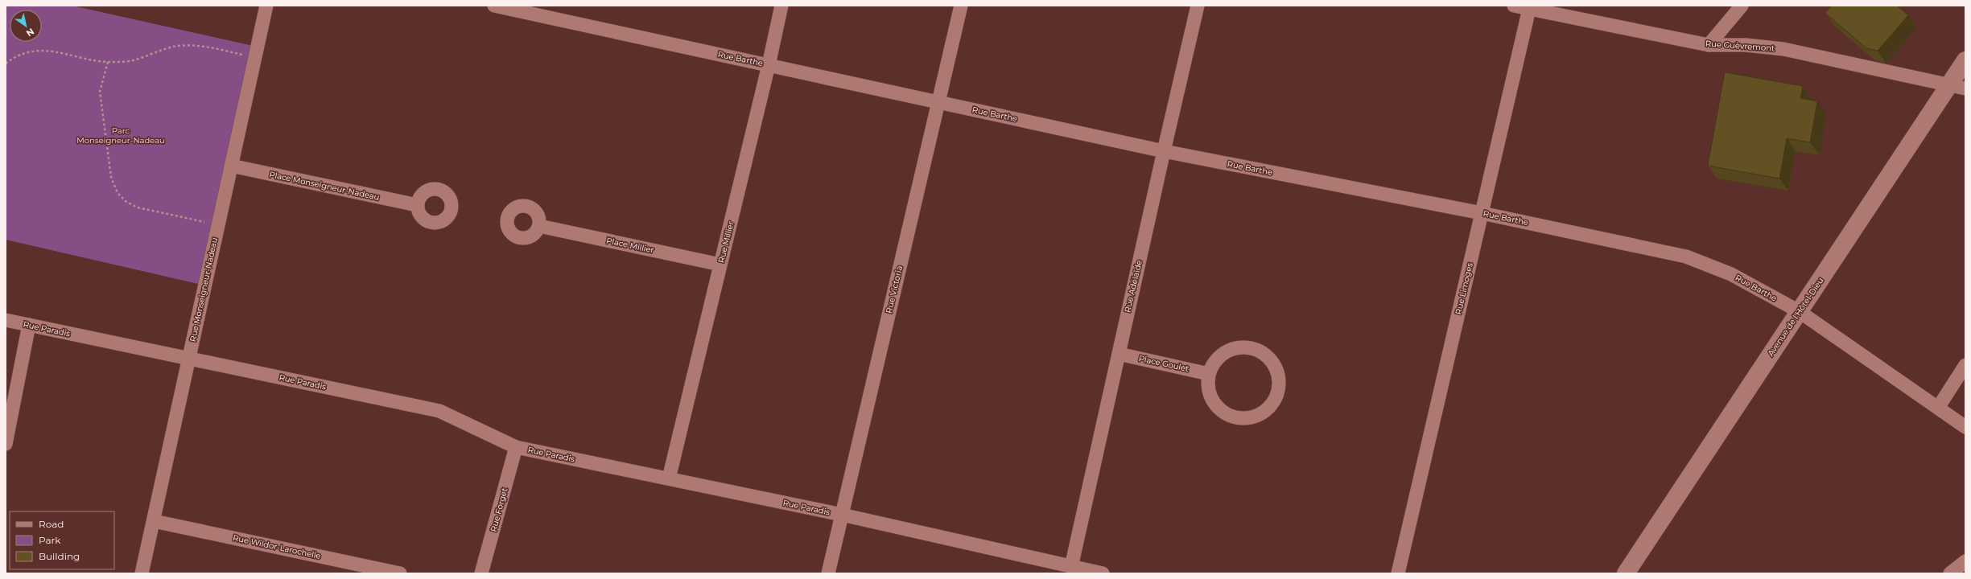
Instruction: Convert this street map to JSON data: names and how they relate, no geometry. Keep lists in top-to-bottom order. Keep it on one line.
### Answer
{"streets":{"street":["Rue Guèvremont","Rue Barthe","Place Monseigneur-Nadeau","Rue Millier","Place Millier","Rue Adélaïde","Rue Limoges","Rue Monseigneur-Nadeau","Rue Victoria","Avenue de l'Hôtel-Dieu","Rue Paradis","Place Goulet","Rue Forget","Rue Wildor-Larochelle"]},"crossings":[["Rue Guèvremont","Rue Limoges"],["Rue Guèvremont","Avenue de l'Hôtel-Dieu"],["Rue Barthe","Rue Millier"],["Rue Barthe","Rue Adélaïde"],["Rue Barthe","Rue Limoges"],["Rue Barthe","Rue Victoria"],["Rue Barthe","Avenue de l'Hôtel-Dieu"],["Place Monseigneur-Nadeau","Rue Monseigneur-Nadeau"],["Rue Millier","Place Millier"],["Rue Millier","Rue Paradis"],["Rue Adélaïde","Rue Paradis"],["Rue Adélaïde","Place Goulet"],["Rue Monseigneur-Nadeau","Rue Paradis"],["Rue Monseigneur-Nadeau","Rue Wildor-Larochelle"],["Rue Victoria","Rue Paradis"],["Rue Paradis","Rue Forget"]],"parks":["Parc Monseigneur-Nadeau"],"legend":["Road","Park","Building"],"north":"bottom right"}
